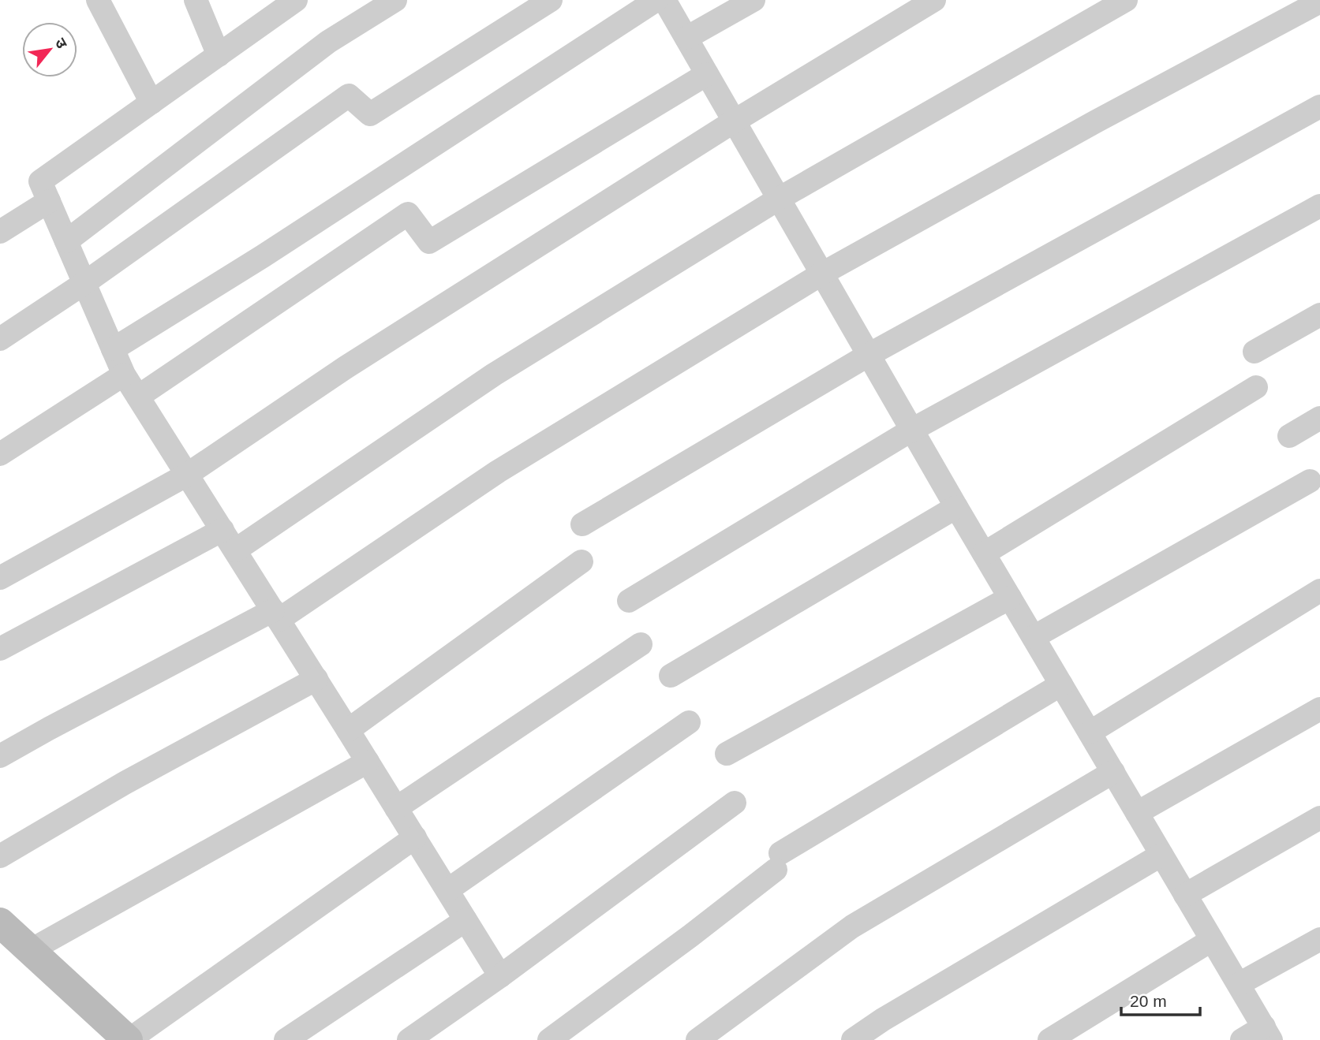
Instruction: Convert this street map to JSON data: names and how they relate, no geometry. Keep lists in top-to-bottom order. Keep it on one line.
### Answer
{"scale_bar":"20 m","north":"top right"}
